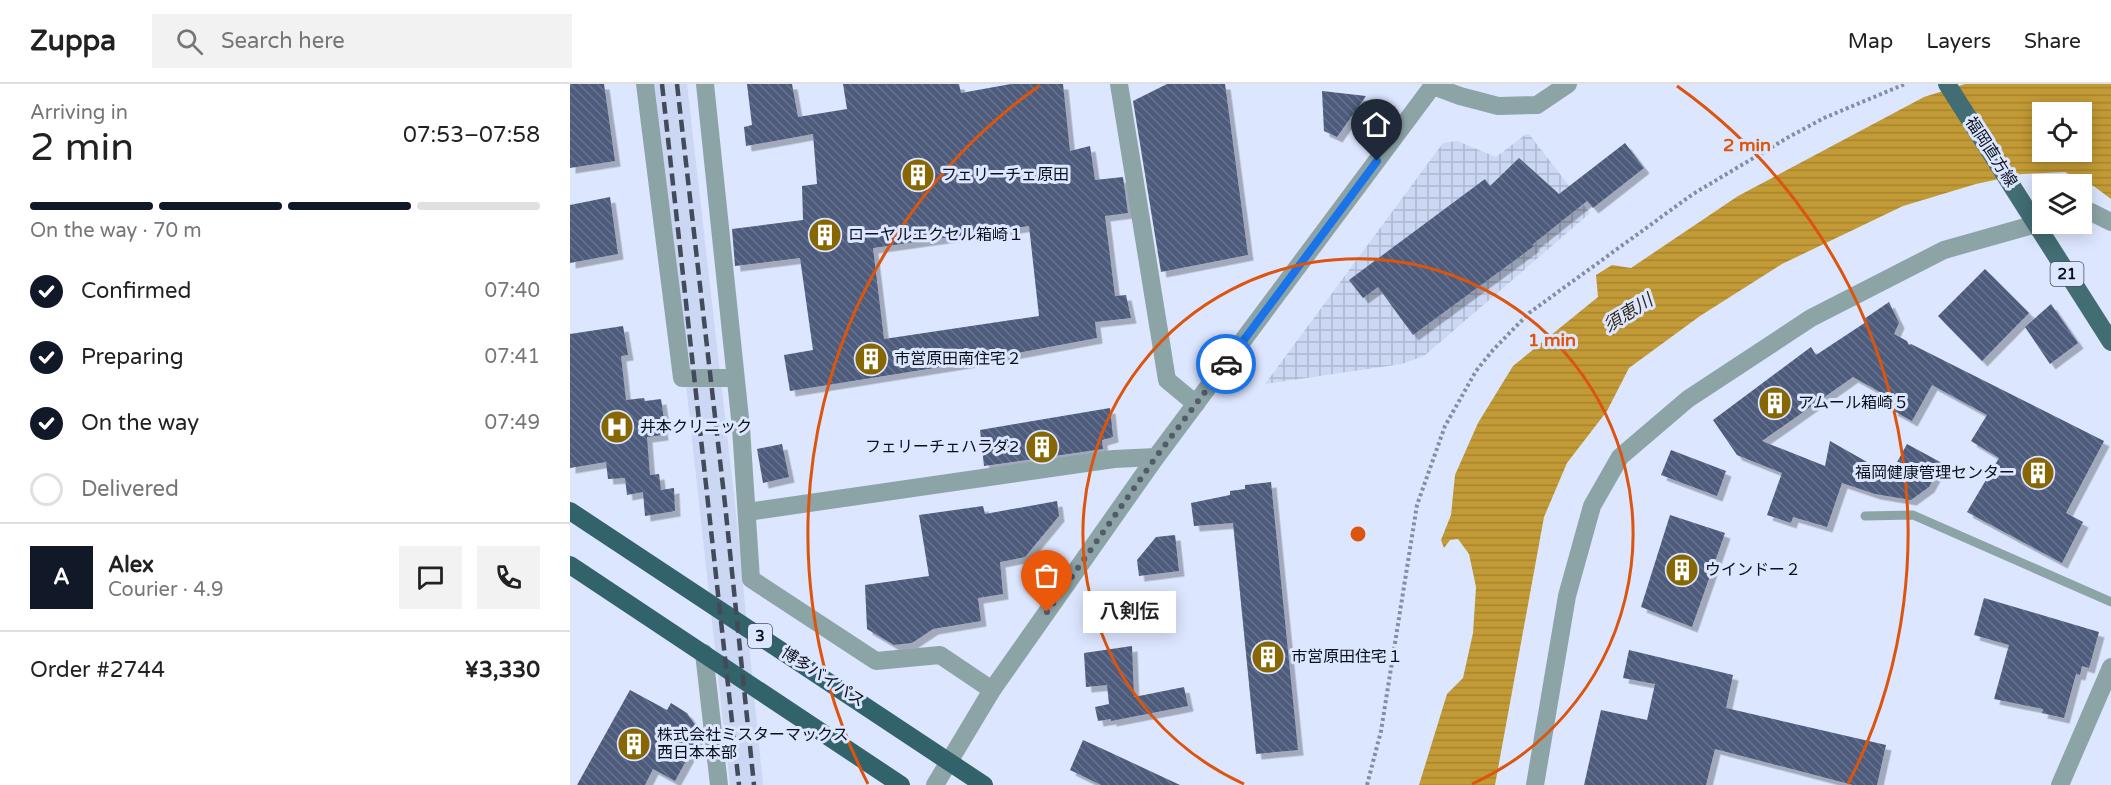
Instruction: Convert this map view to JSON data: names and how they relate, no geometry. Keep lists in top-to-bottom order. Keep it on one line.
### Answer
{"streets":{"highway":["3","博多バイパス"],"main road":["福岡直方線","21"]},"water":["須恵川"],"places":{"building":["フェリーチェ原田","ローヤルエクセル箱崎１","市営原田南住宅２","アムール箱崎５","フェリーチェハラダ2","福岡健康管理センター","ウインドー２","市営原田住宅１","株式会社ミスターマックス 西日本本部"],"hospital":["井本クリニック"],"other":["八剣伝"]},"page":{"header":"Zuppa","search":"Search here","nav":["Map","Layers","Share"],"heading":["2 min","Arriving in","07:53–07:58"],"panel":["Alex","Courier · 4.9","Order #2744","¥3,330"],"bar":"On the way · 70 m","list":[["Confirmed","07:40"],["Preparing","07:41"],["On the way","07:49"],"Delivered"],"round":"A","bubble":"八剣伝"},"rings":["2 min","1 min"]}
